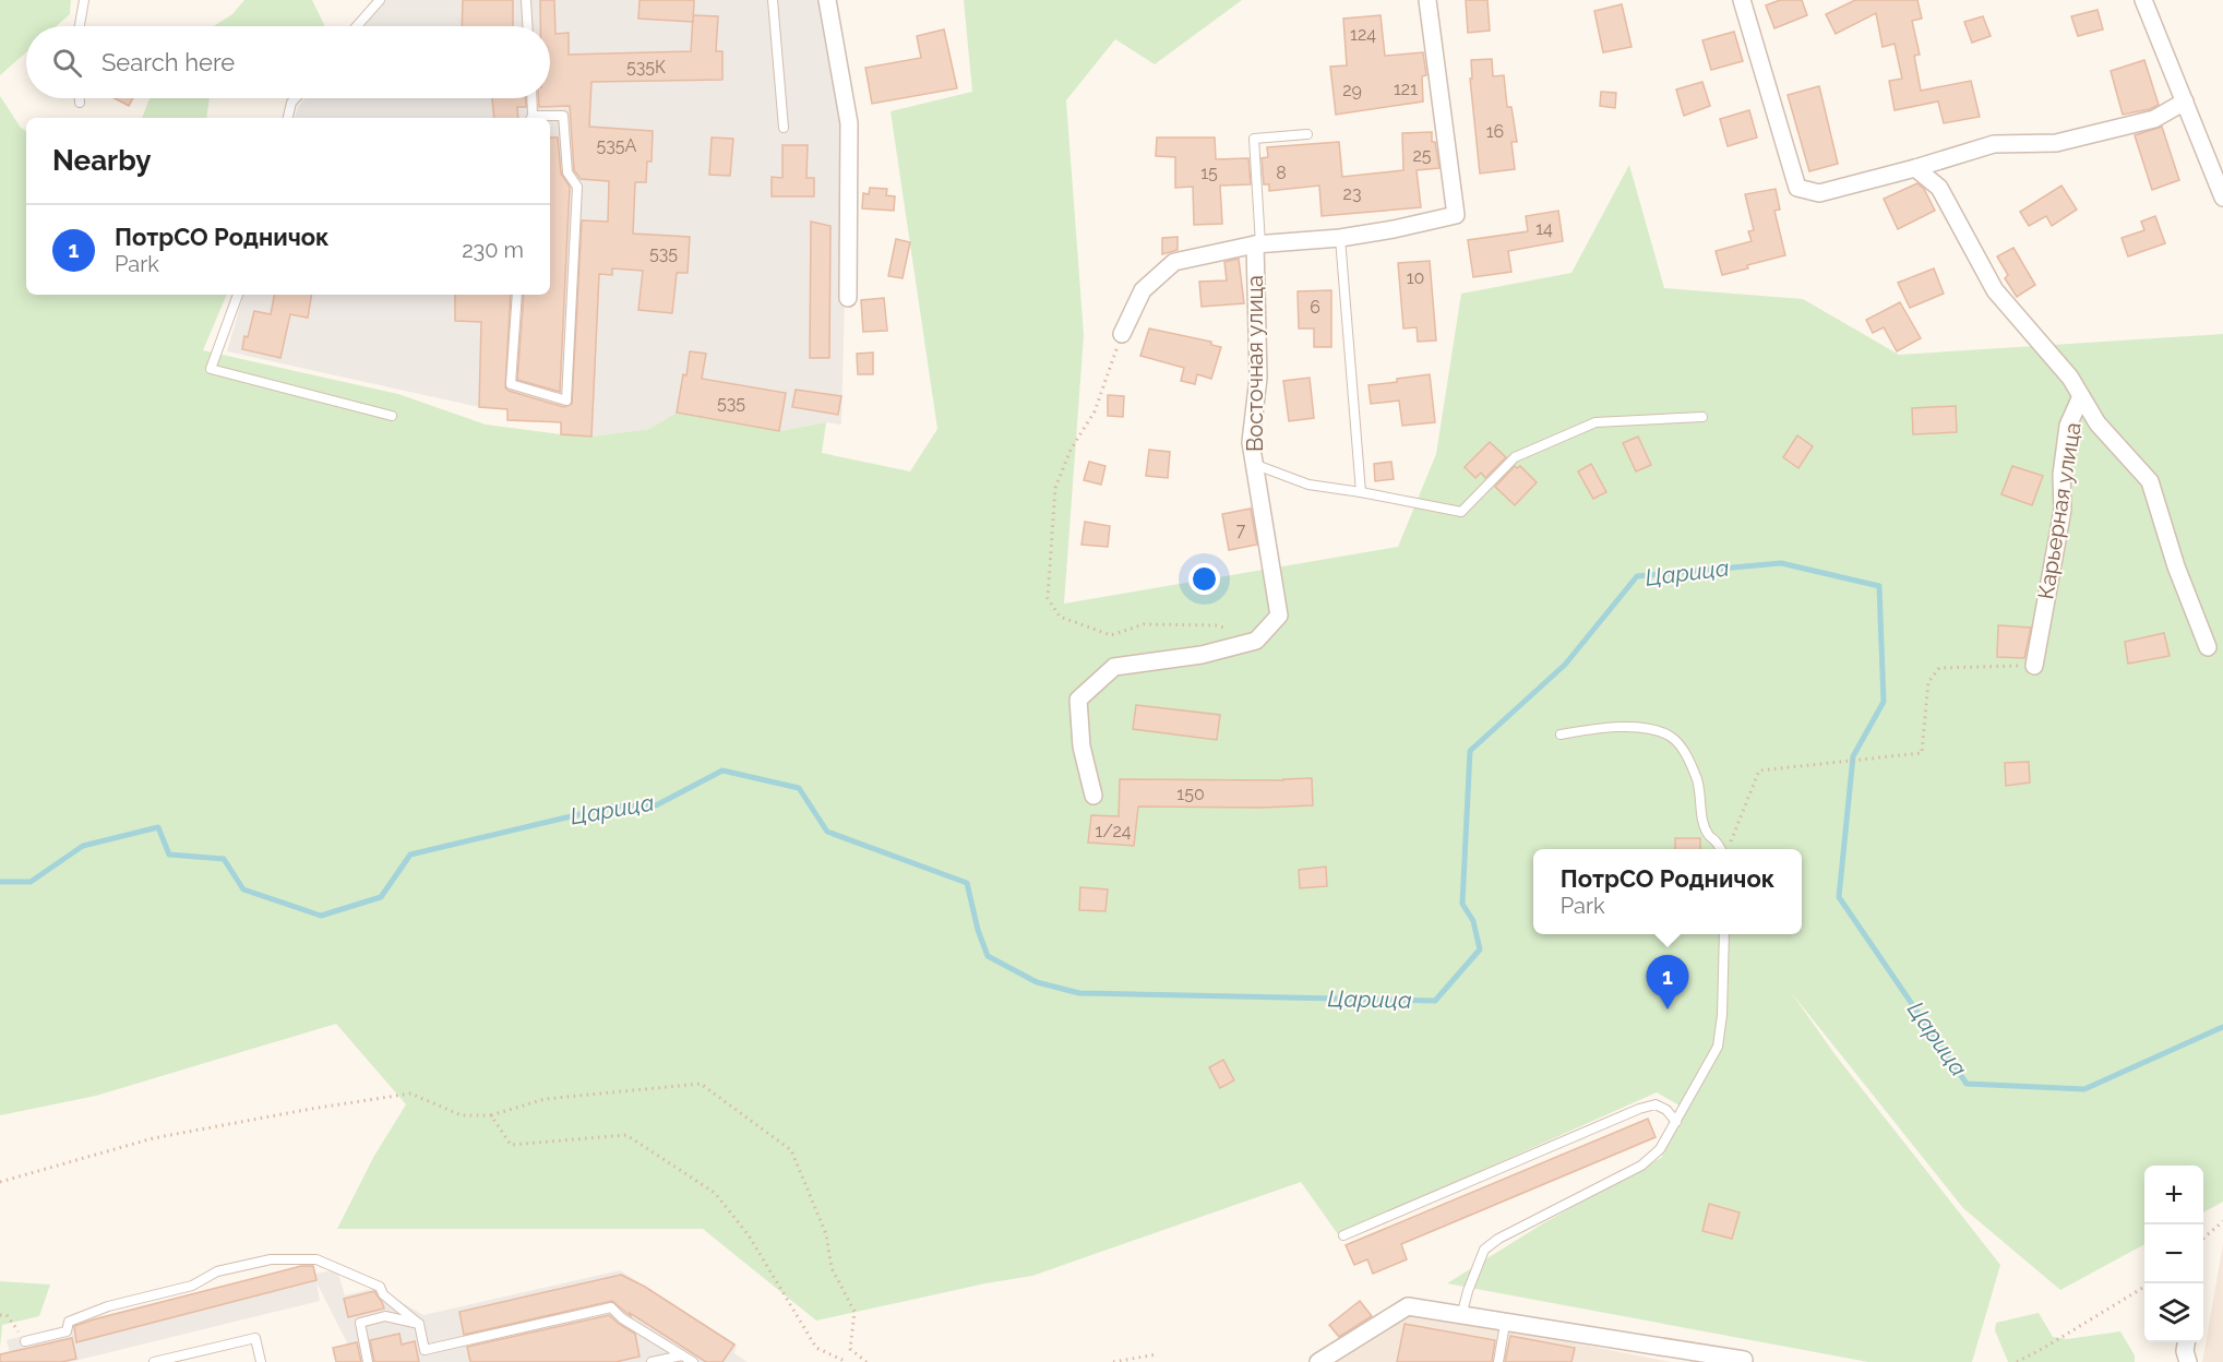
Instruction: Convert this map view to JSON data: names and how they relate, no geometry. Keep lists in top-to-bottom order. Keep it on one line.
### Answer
{"streets":{"street":["Восточная улица","Карьерная улица"]},"water":["Царица"],"house_numbers":["124","535К","121","29","16","535А","25","15","8","23","14","535","10","6","535","7","150","1/24"],"page":{"search":"Search here","heading":"Nearby","list":[{"mark":"1","name":"ПотрСО Родничок","note":"Park","value":"230 m"}],"popup":["ПотрСО Родничок","Park"],"pins":"1","map_buttons":["+","−"]}}
